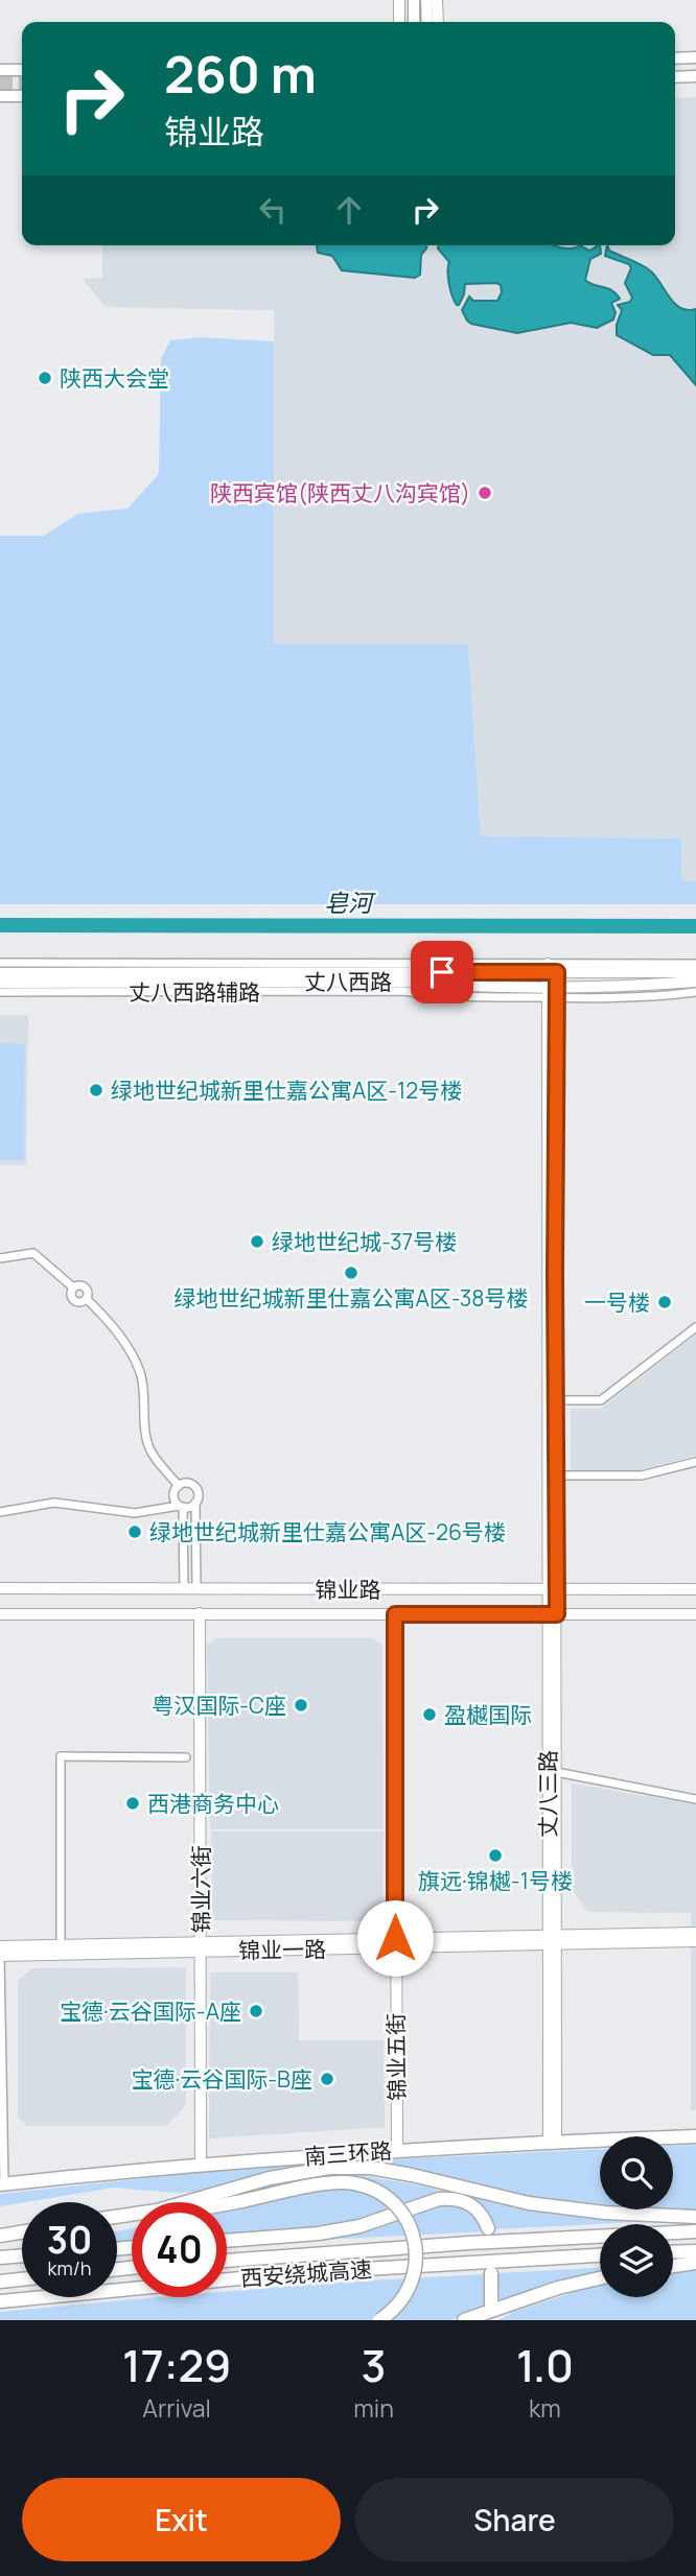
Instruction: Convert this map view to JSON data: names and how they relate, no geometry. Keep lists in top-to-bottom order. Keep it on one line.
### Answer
{"streets":{"highway":["南三环路","西安绕城高速"],"street":["丈八西路","丈八西路辅路","锦业路","丈八三路","锦业六街","锦业一路","锦业五街"]},"crossings":[["丈八西路","丈八西路辅路"],["丈八西路","丈八三路"],["丈八西路辅路","丈八三路"],["锦业路","丈八三路"],["锦业路","锦业六街"],["锦业路","锦业五街"],["丈八三路","锦业一路"],["丈八三路","南三环路"],["锦业六街","锦业一路"],["锦业六街","南三环路"],["锦业一路","锦业五街"],["锦业五街","南三环路"]],"water":["皂河"],"places":["陕西大会堂","陕西宾馆(陕西丈八沟宾馆)","绿地世纪城新里仕嘉公寓A区-12号楼","绿地世纪城-37号楼","绿地世纪城新里仕嘉公寓A区-38号楼","一号楼","绿地世纪城新里仕嘉公寓A区-26号楼","粤汉国际-C座","盈樾国际","西港商务中心","旗远·锦樾-1号楼","宝德·云谷国际-A座","宝德·云谷国际-B座"],"page":{"turn":["260 m","锦业路"],"speed":"30 km/h","limit":"40","eta":["17:29","Arrival","3","min","1.0","km"],"buttons":["Exit","Share"]}}
